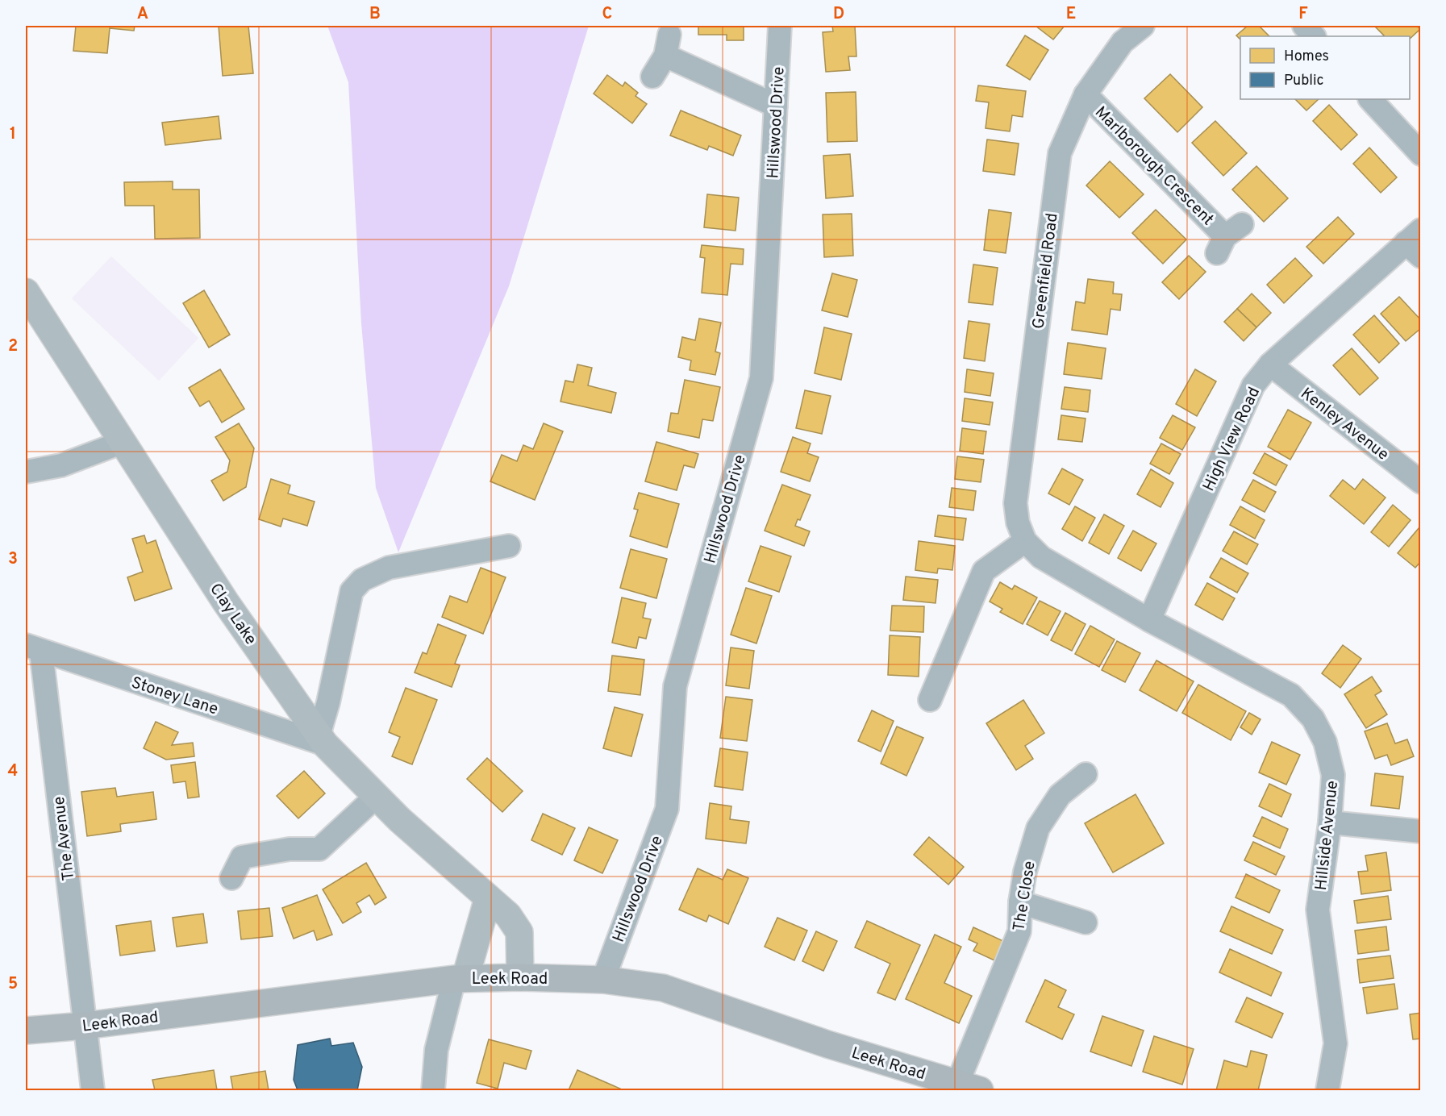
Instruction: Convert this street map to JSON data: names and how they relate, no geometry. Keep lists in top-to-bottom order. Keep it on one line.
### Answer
{"streets":{"highway":["Leek Road"],"main road":["Clay Lake"],"street":["Hillswood Drive","Marlborough Crescent","Greenfield Road","Kenley Avenue","High View Road","Stoney Lane","Hillside Avenue","The Avenue","The Close"]},"crossings":[["Hillswood Drive","Leek Road"],["Marlborough Crescent","Greenfield Road"],["Greenfield Road","Hillside Avenue"],["Kenley Avenue","High View Road"],["High View Road","Hillside Avenue"],["Clay Lake","Stoney Lane"],["Clay Lake","Leek Road"],["Stoney Lane","The Avenue"],["The Avenue","Leek Road"],["The Close","Leek Road"]],"legend":["Homes","Public"],"grid":{"columns":["A","B","C","D","E","F"],"rows":["1","2","3","4","5"]}}
